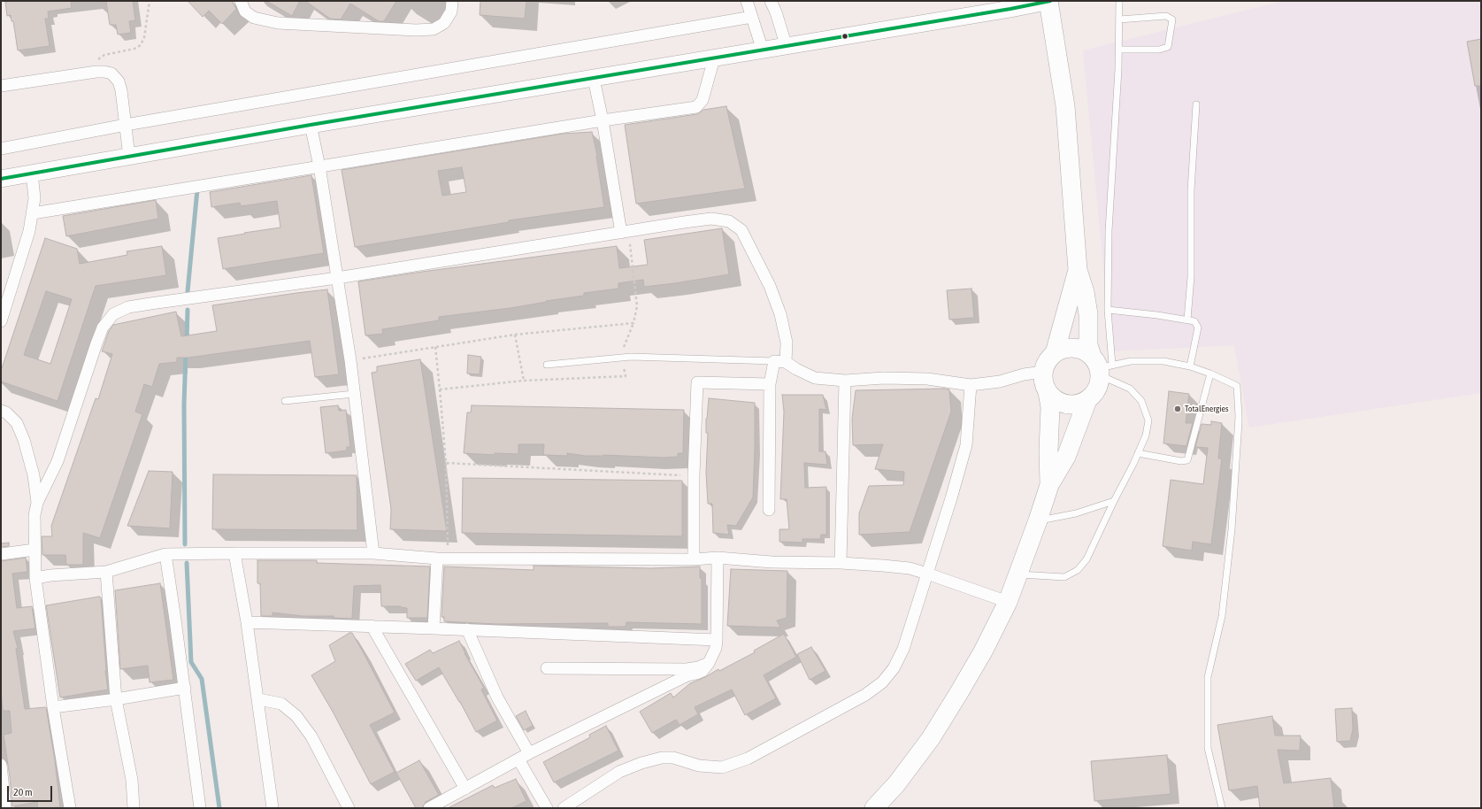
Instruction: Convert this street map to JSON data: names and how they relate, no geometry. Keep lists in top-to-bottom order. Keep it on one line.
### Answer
{"places":["TotalEnergies"],"scale_bar":"20 m"}
